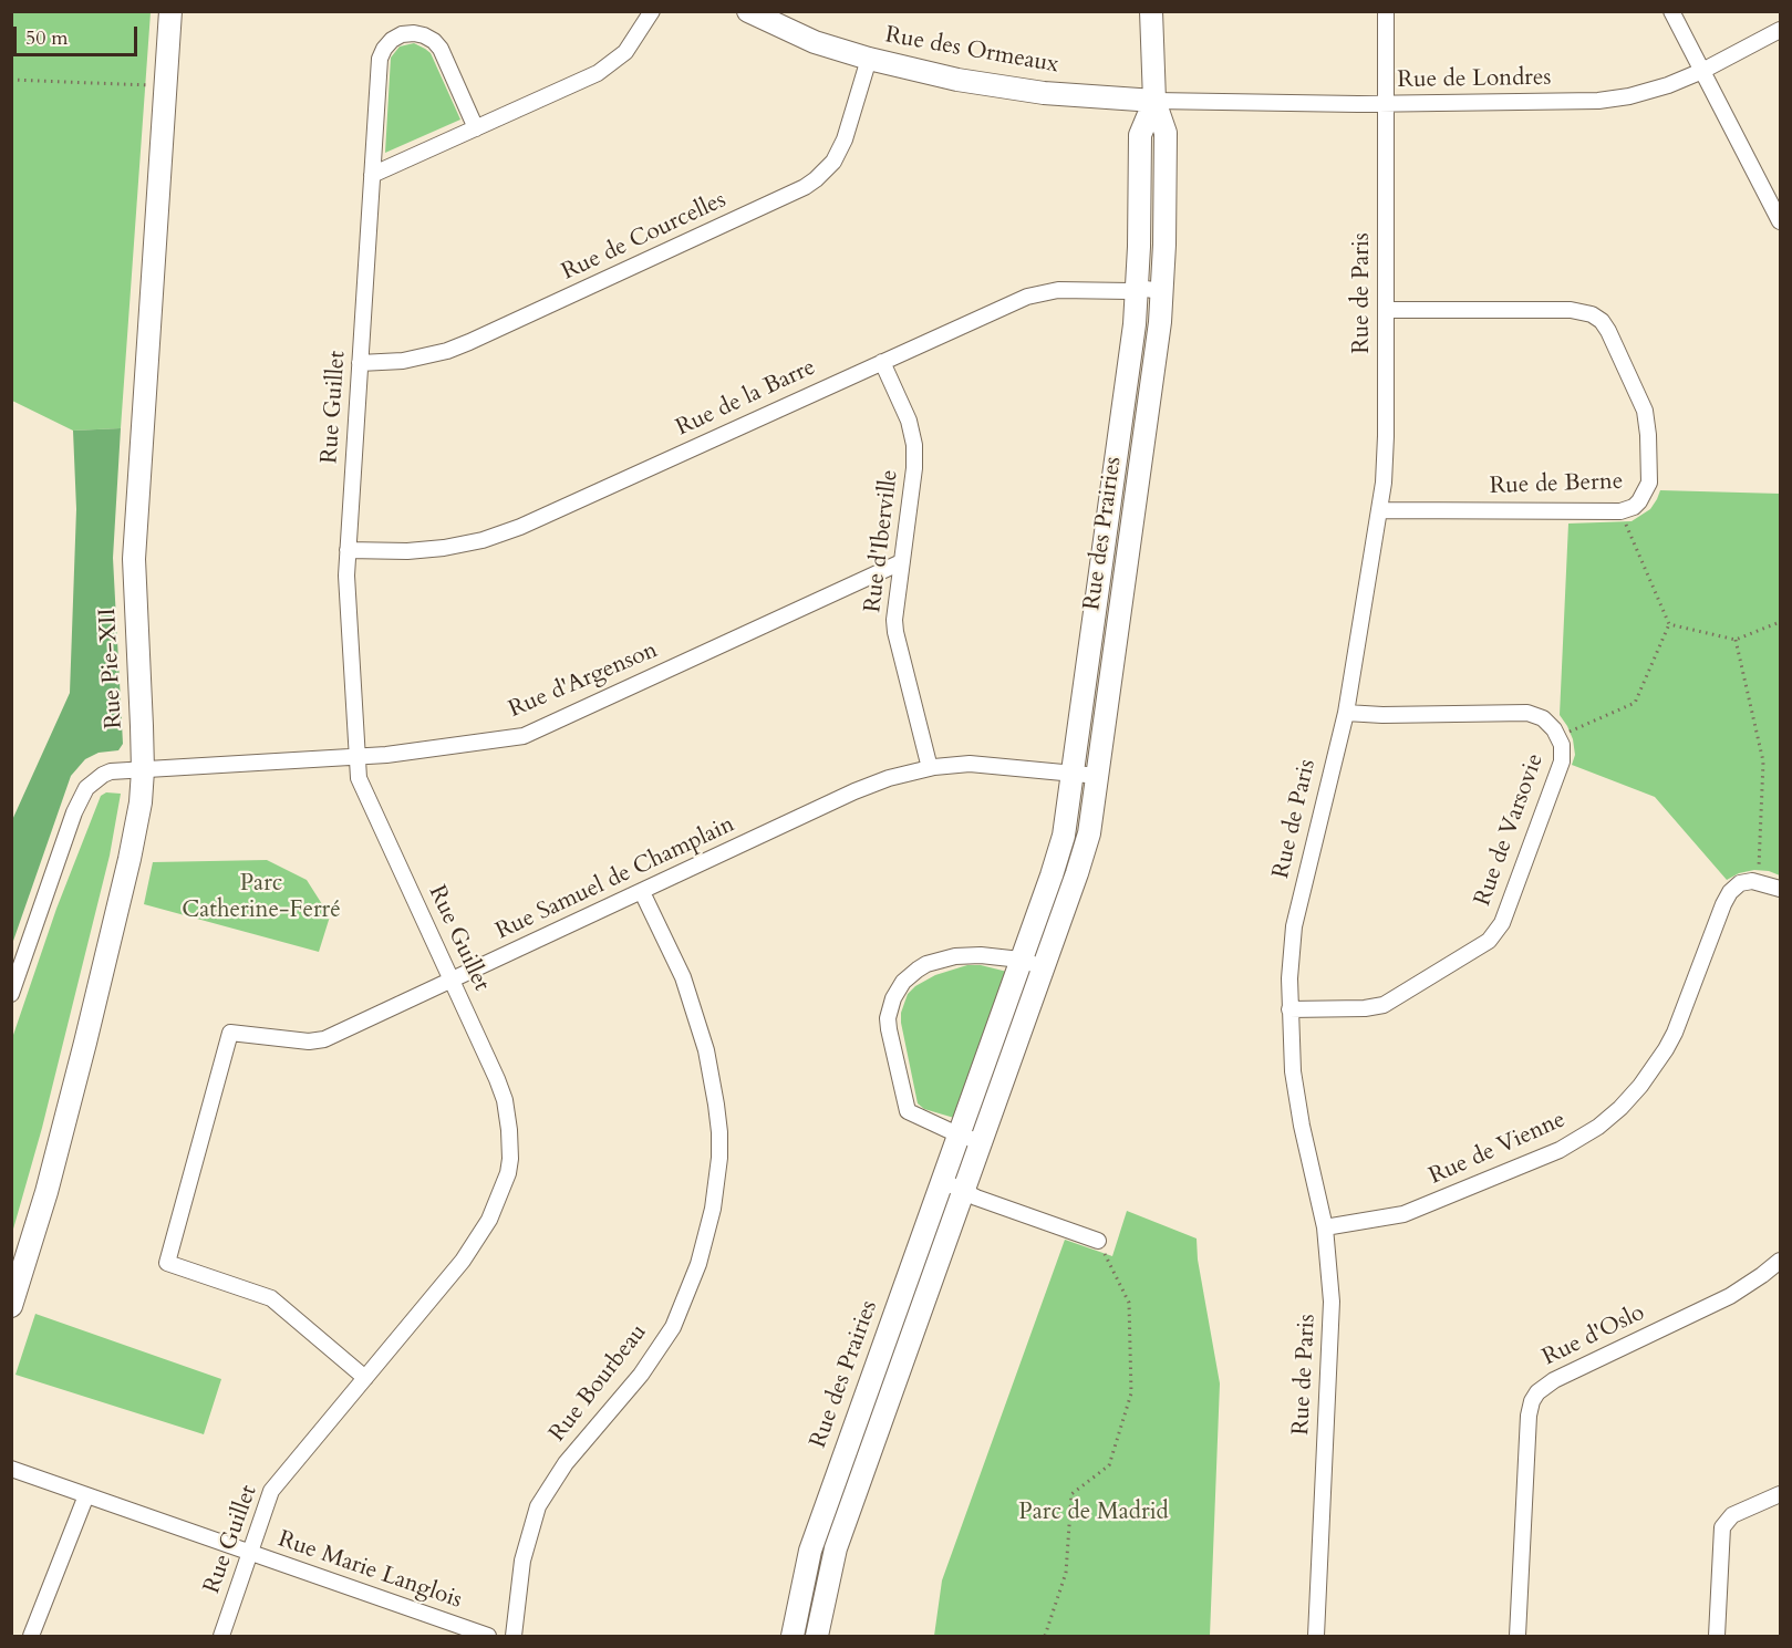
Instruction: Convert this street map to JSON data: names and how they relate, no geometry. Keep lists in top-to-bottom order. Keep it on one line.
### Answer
{"streets":{"street":["Rue des Ormeaux","Rue de Londres","Rue de Courcelles","Rue de Paris","Rue de la Barre","Rue Guillet","Rue de Berne","Rue des Prairies","Rue d'Iberville","Rue Pie-XII","Rue d'Argenson","Rue de Varsovie","Rue Samuel de Champlain","Rue de Vienne","Rue d'Oslo","Rue Bourbeau","Rue Marie Langlois"]},"crossings":[["Rue des Ormeaux","Rue de Londres"],["Rue des Ormeaux","Rue de Courcelles"],["Rue des Ormeaux","Rue des Prairies"],["Rue de Londres","Rue de Paris"],["Rue de Londres","Rue des Prairies"],["Rue de Courcelles","Rue Guillet"],["Rue de Paris","Rue de Berne"],["Rue de Paris","Rue de Varsovie"],["Rue de Paris","Rue de Vienne"],["Rue de la Barre","Rue Guillet"],["Rue de la Barre","Rue des Prairies"],["Rue de la Barre","Rue d'Iberville"],["Rue Guillet","Rue d'Argenson"],["Rue Guillet","Rue Samuel de Champlain"],["Rue Guillet","Rue Marie Langlois"],["Rue des Prairies","Rue Samuel de Champlain"],["Rue d'Iberville","Rue d'Argenson"],["Rue d'Iberville","Rue Samuel de Champlain"],["Rue Pie-XII","Rue d'Argenson"],["Rue Samuel de Champlain","Rue Bourbeau"]],"parks":["Parc Catherine-Ferré","Parc de Madrid"],"scale_bar":"50 m"}
